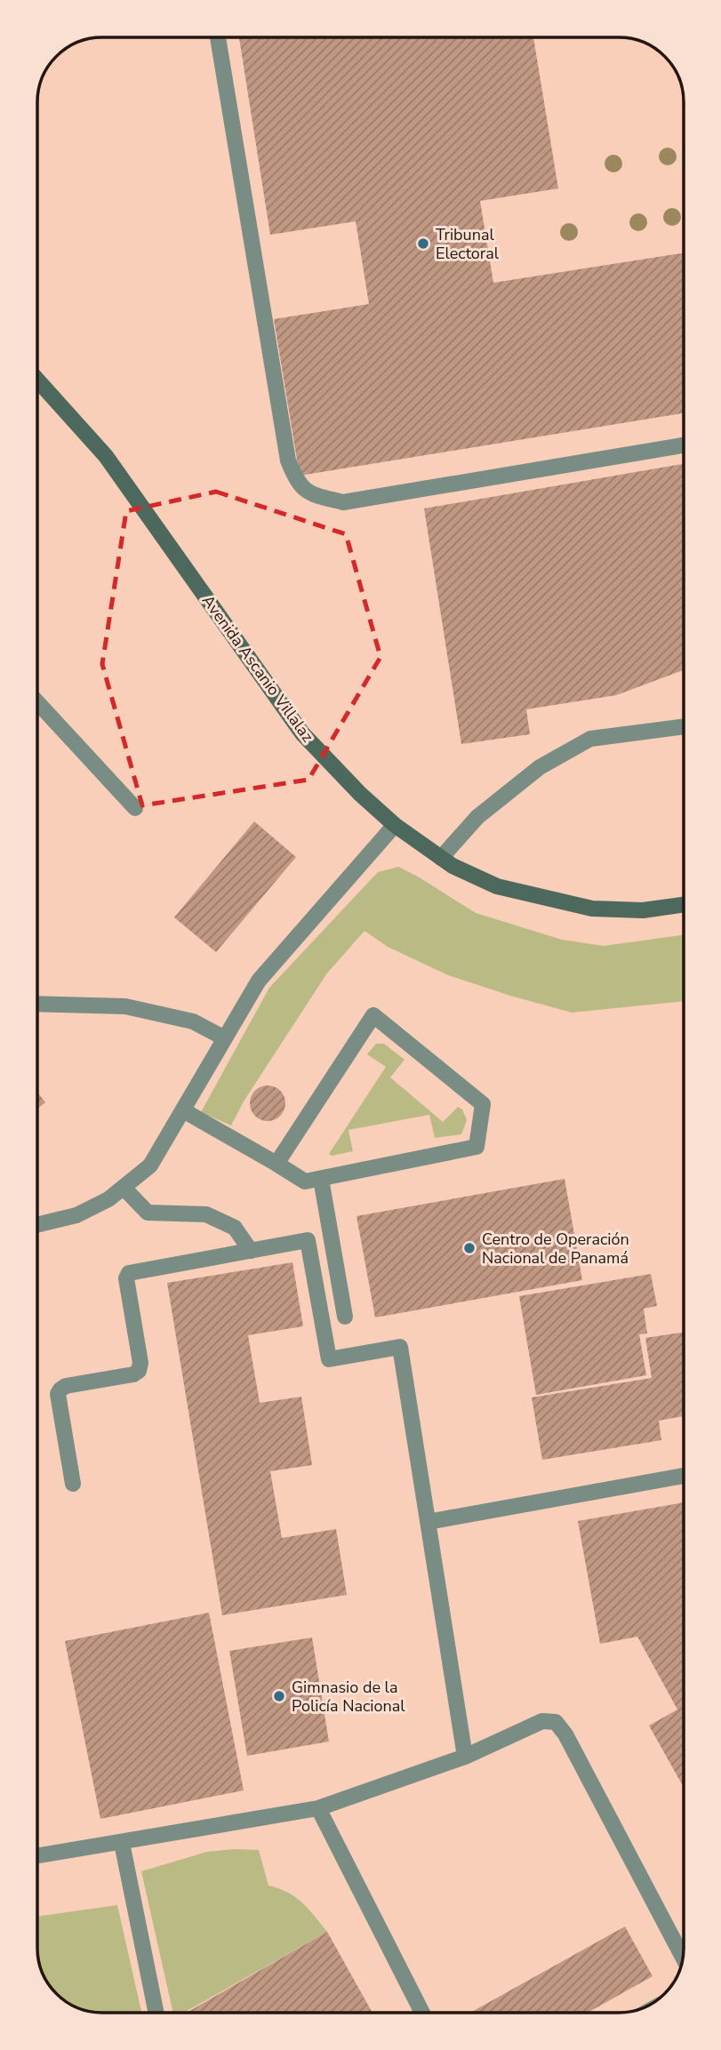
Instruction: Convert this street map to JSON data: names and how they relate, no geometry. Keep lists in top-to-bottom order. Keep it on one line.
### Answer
{"streets":{"main road":["Avenida Ascanio Villalaz"]},"places":["Tribunal Electoral","Centro de Operación Nacional de Panamá","Gimnasio de la Policía Nacional"]}
